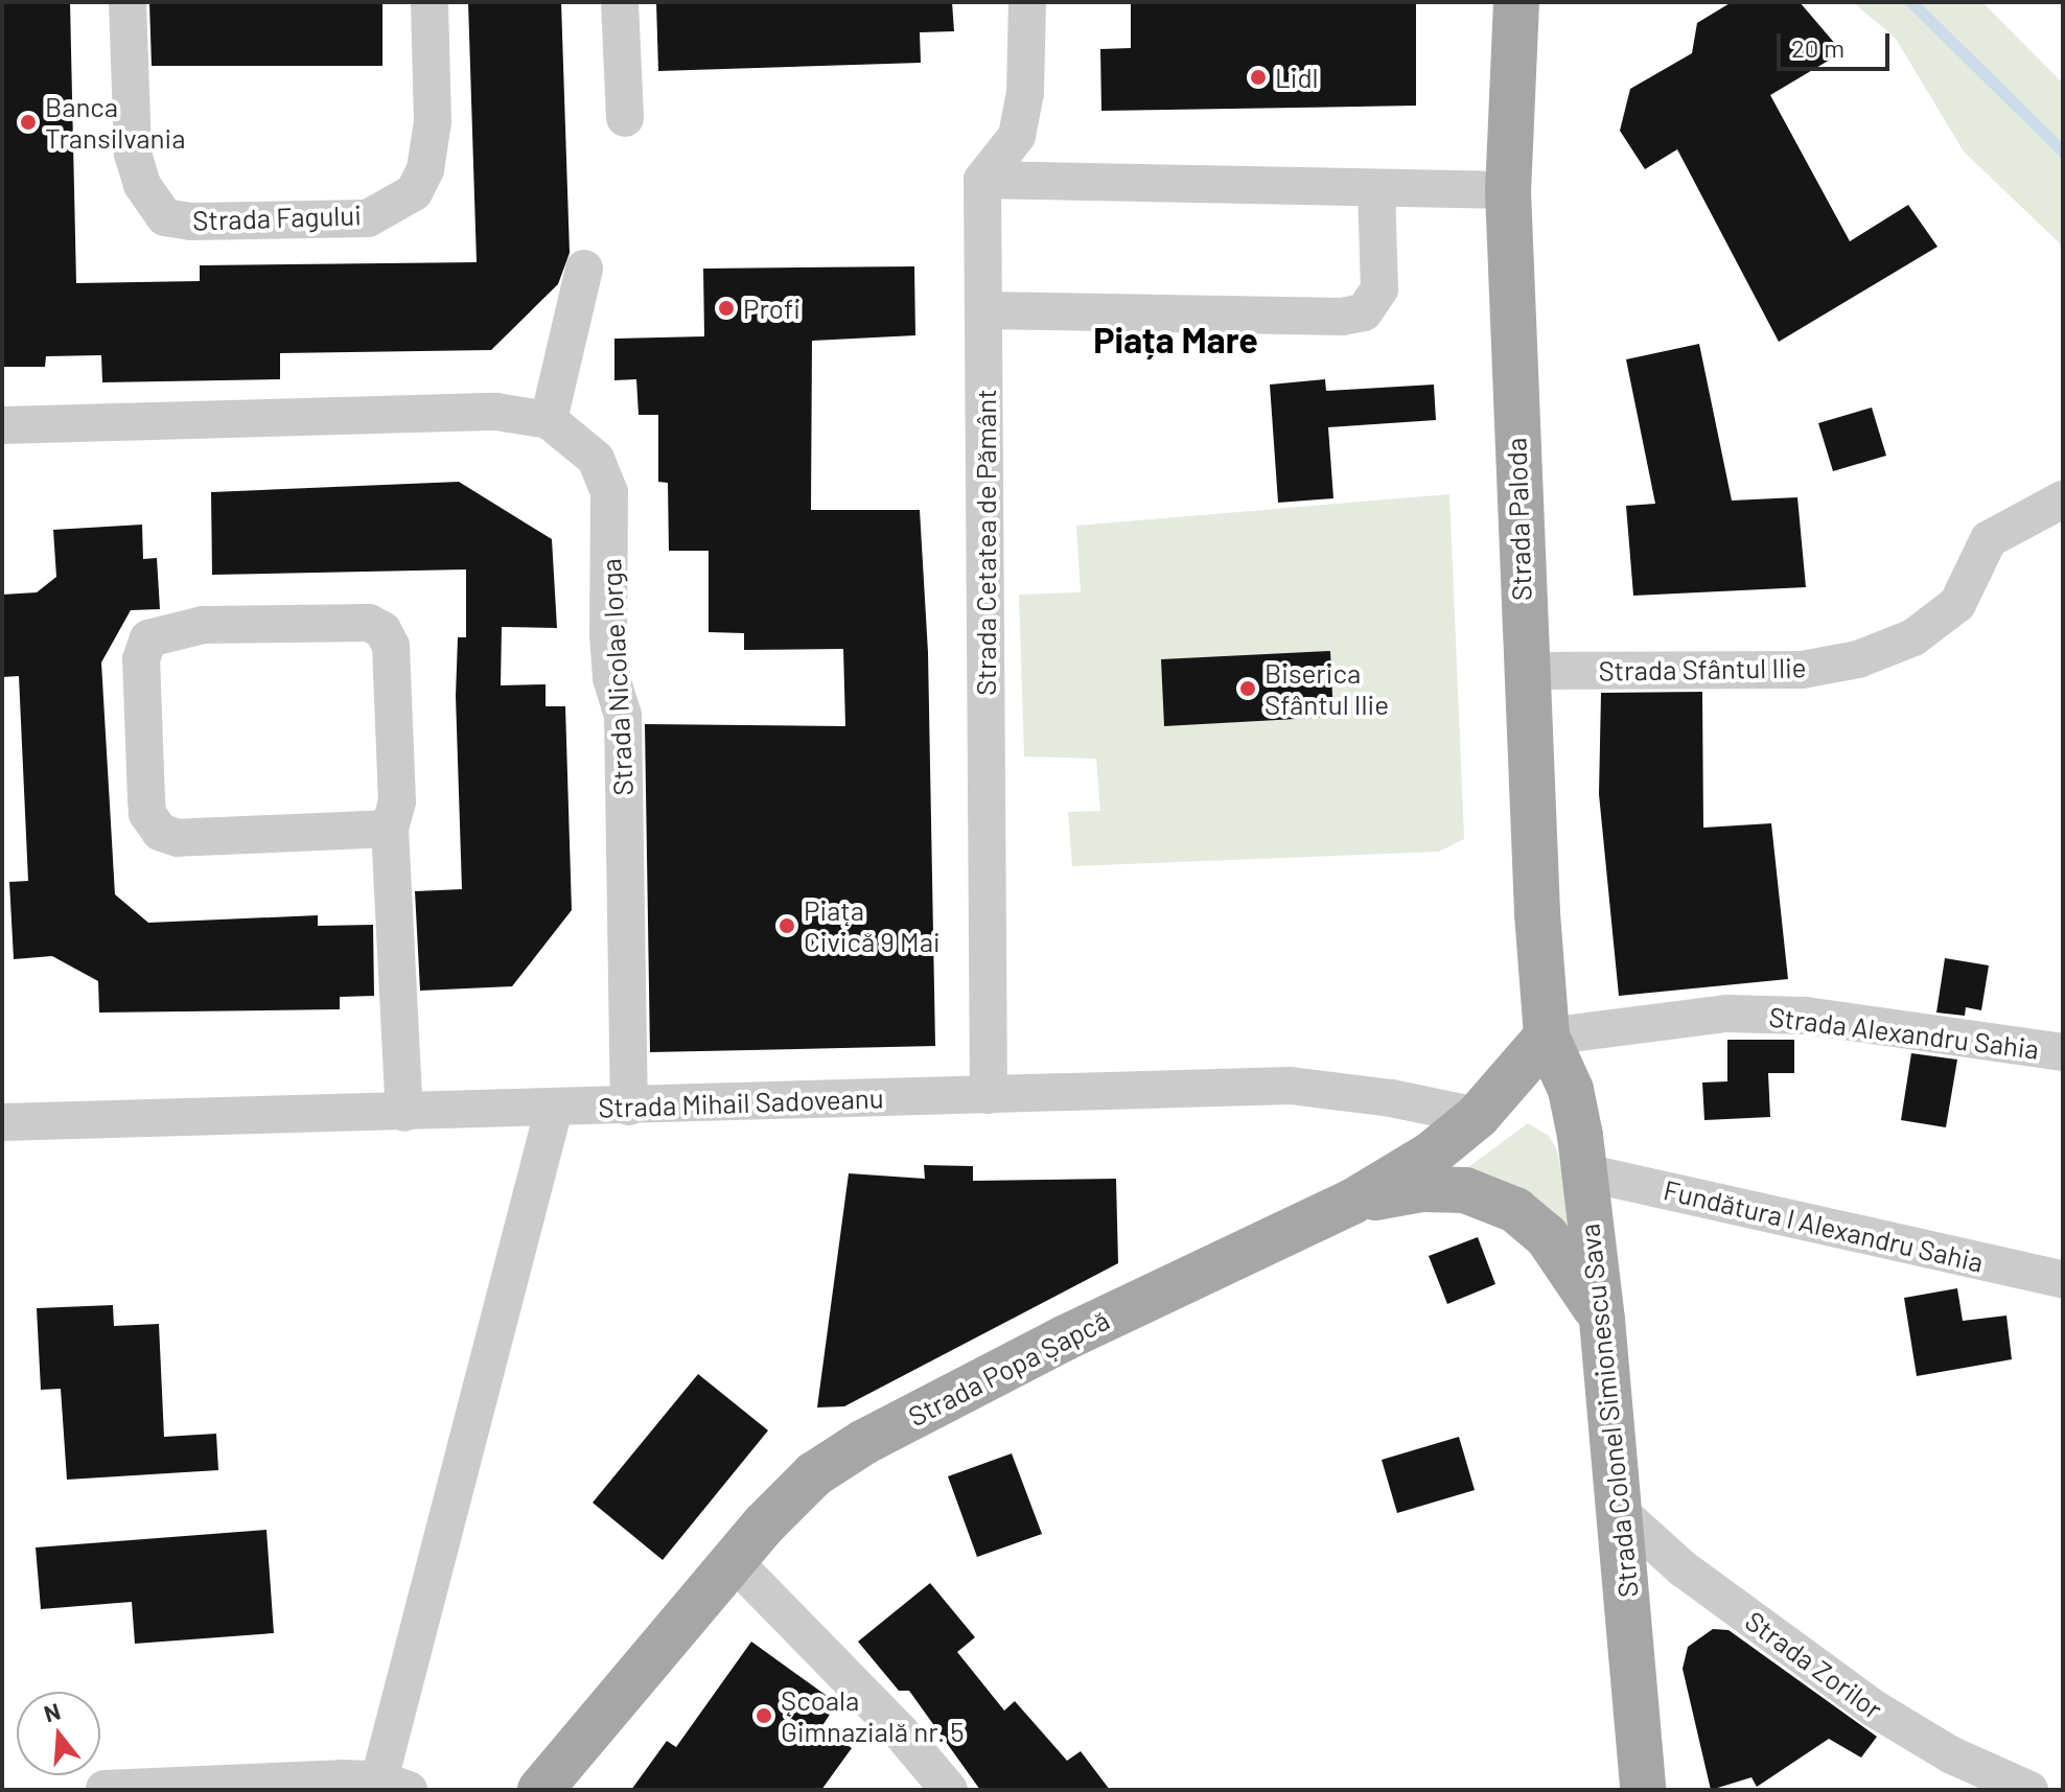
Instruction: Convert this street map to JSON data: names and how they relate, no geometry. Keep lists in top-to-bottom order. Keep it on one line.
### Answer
{"streets":{"main road":["Strada Paloda","Strada Popa Șapcă","Strada Colonel Simionescu Sava"],"street":["Strada Fagului","Strada Cetatea de Pământ","Strada Sfântul Ilie","Strada Nicolae Iorga","Strada Alexandru Sahia","Strada Mihail Sadoveanu","Fundătura I Alexandru Sahia","Strada Zorilor"]},"crossings":[["Strada Paloda","Strada Sfântul Ilie"],["Strada Paloda","Strada Alexandru Sahia"],["Strada Paloda","Strada Popa Șapcă"],["Strada Paloda","Strada Colonel Simionescu Sava"],["Strada Cetatea de Pământ","Strada Mihail Sadoveanu"],["Strada Nicolae Iorga","Strada Mihail Sadoveanu"],["Strada Alexandru Sahia","Strada Popa Șapcă"],["Strada Alexandru Sahia","Strada Colonel Simionescu Sava"],["Strada Mihail Sadoveanu","Strada Popa Șapcă"],["Fundătura I Alexandru Sahia","Strada Colonel Simionescu Sava"],["Strada Popa Șapcă","Strada Colonel Simionescu Sava"],["Strada Colonel Simionescu Sava","Strada Zorilor"]],"districts":["Piața Mare"],"places":["Lidl","Banca Transilvania","Profi","Biserica Sfântul Ilie","Piața Civică 9 Mai","Școala Gimnazială nr. 5"],"scale_bar":"20 m","north":"top"}
